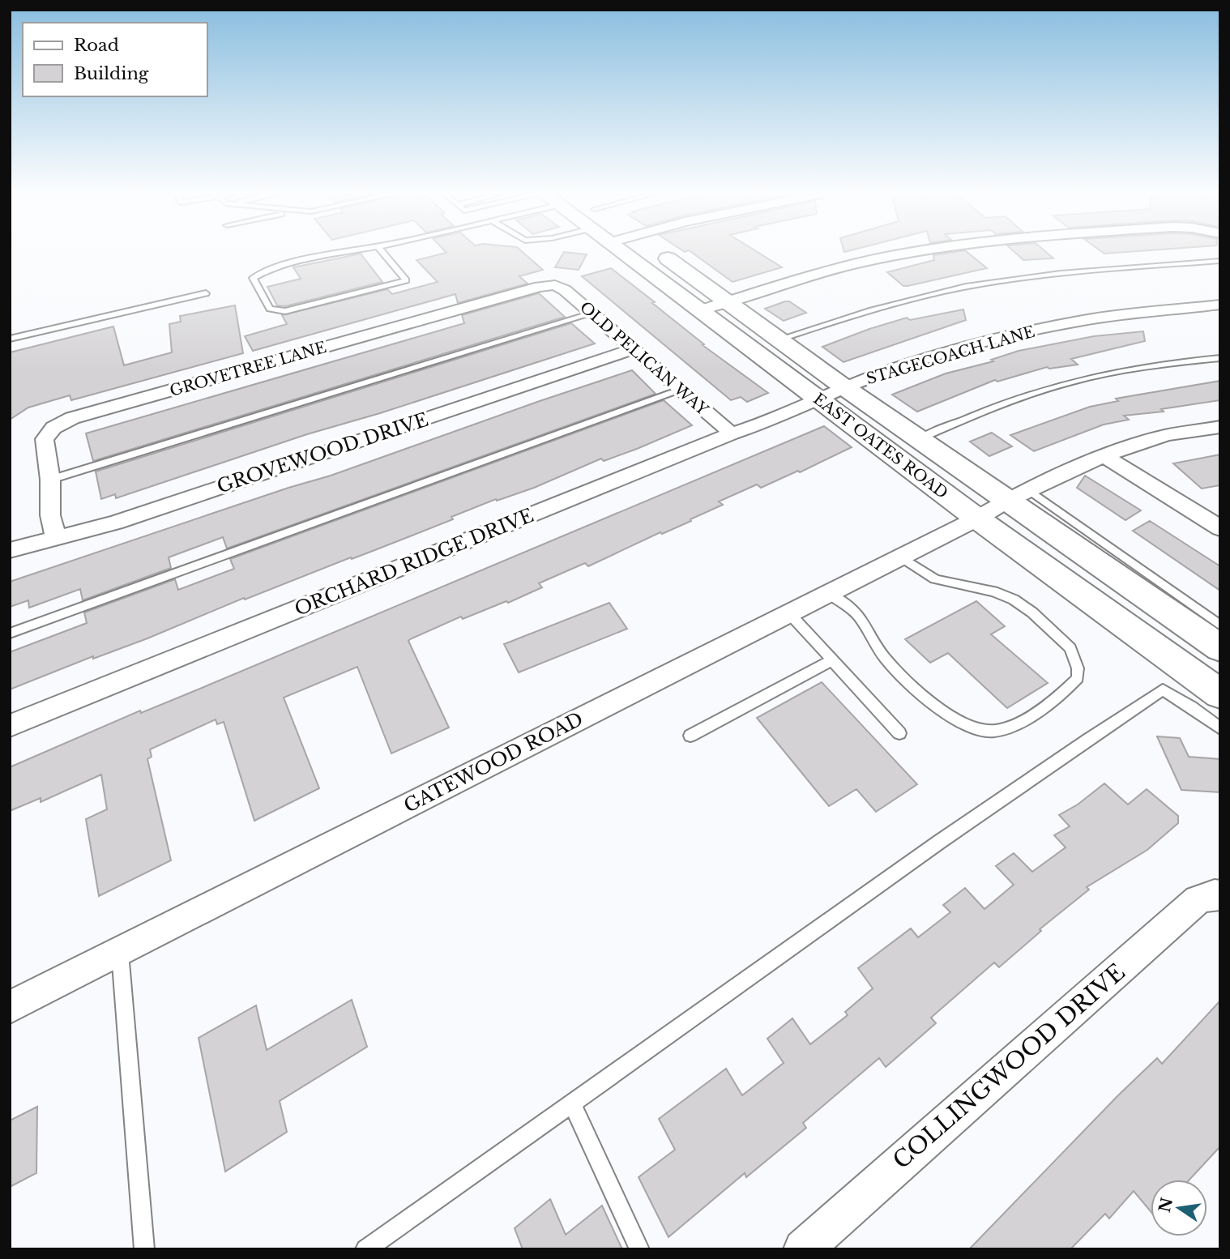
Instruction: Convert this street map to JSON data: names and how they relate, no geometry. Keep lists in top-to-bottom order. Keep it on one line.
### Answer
{"streets":{"main road":["EAST OATES ROAD"],"street":["STAGECOACH LANE","OLD PELICAN WAY","GROVETREE LANE","GROVEWOOD DRIVE","ORCHARD RIDGE DRIVE","GATEWOOD ROAD","COLLINGWOOD DRIVE"]},"crossings":[["STAGECOACH LANE","EAST OATES ROAD"],["STAGECOACH LANE","ORCHARD RIDGE DRIVE"],["OLD PELICAN WAY","GROVETREE LANE"],["OLD PELICAN WAY","GROVEWOOD DRIVE"],["OLD PELICAN WAY","ORCHARD RIDGE DRIVE"],["GROVETREE LANE","GROVEWOOD DRIVE"],["EAST OATES ROAD","ORCHARD RIDGE DRIVE"],["EAST OATES ROAD","GATEWOOD ROAD"]],"legend":["Road","Building"],"north":"left"}
